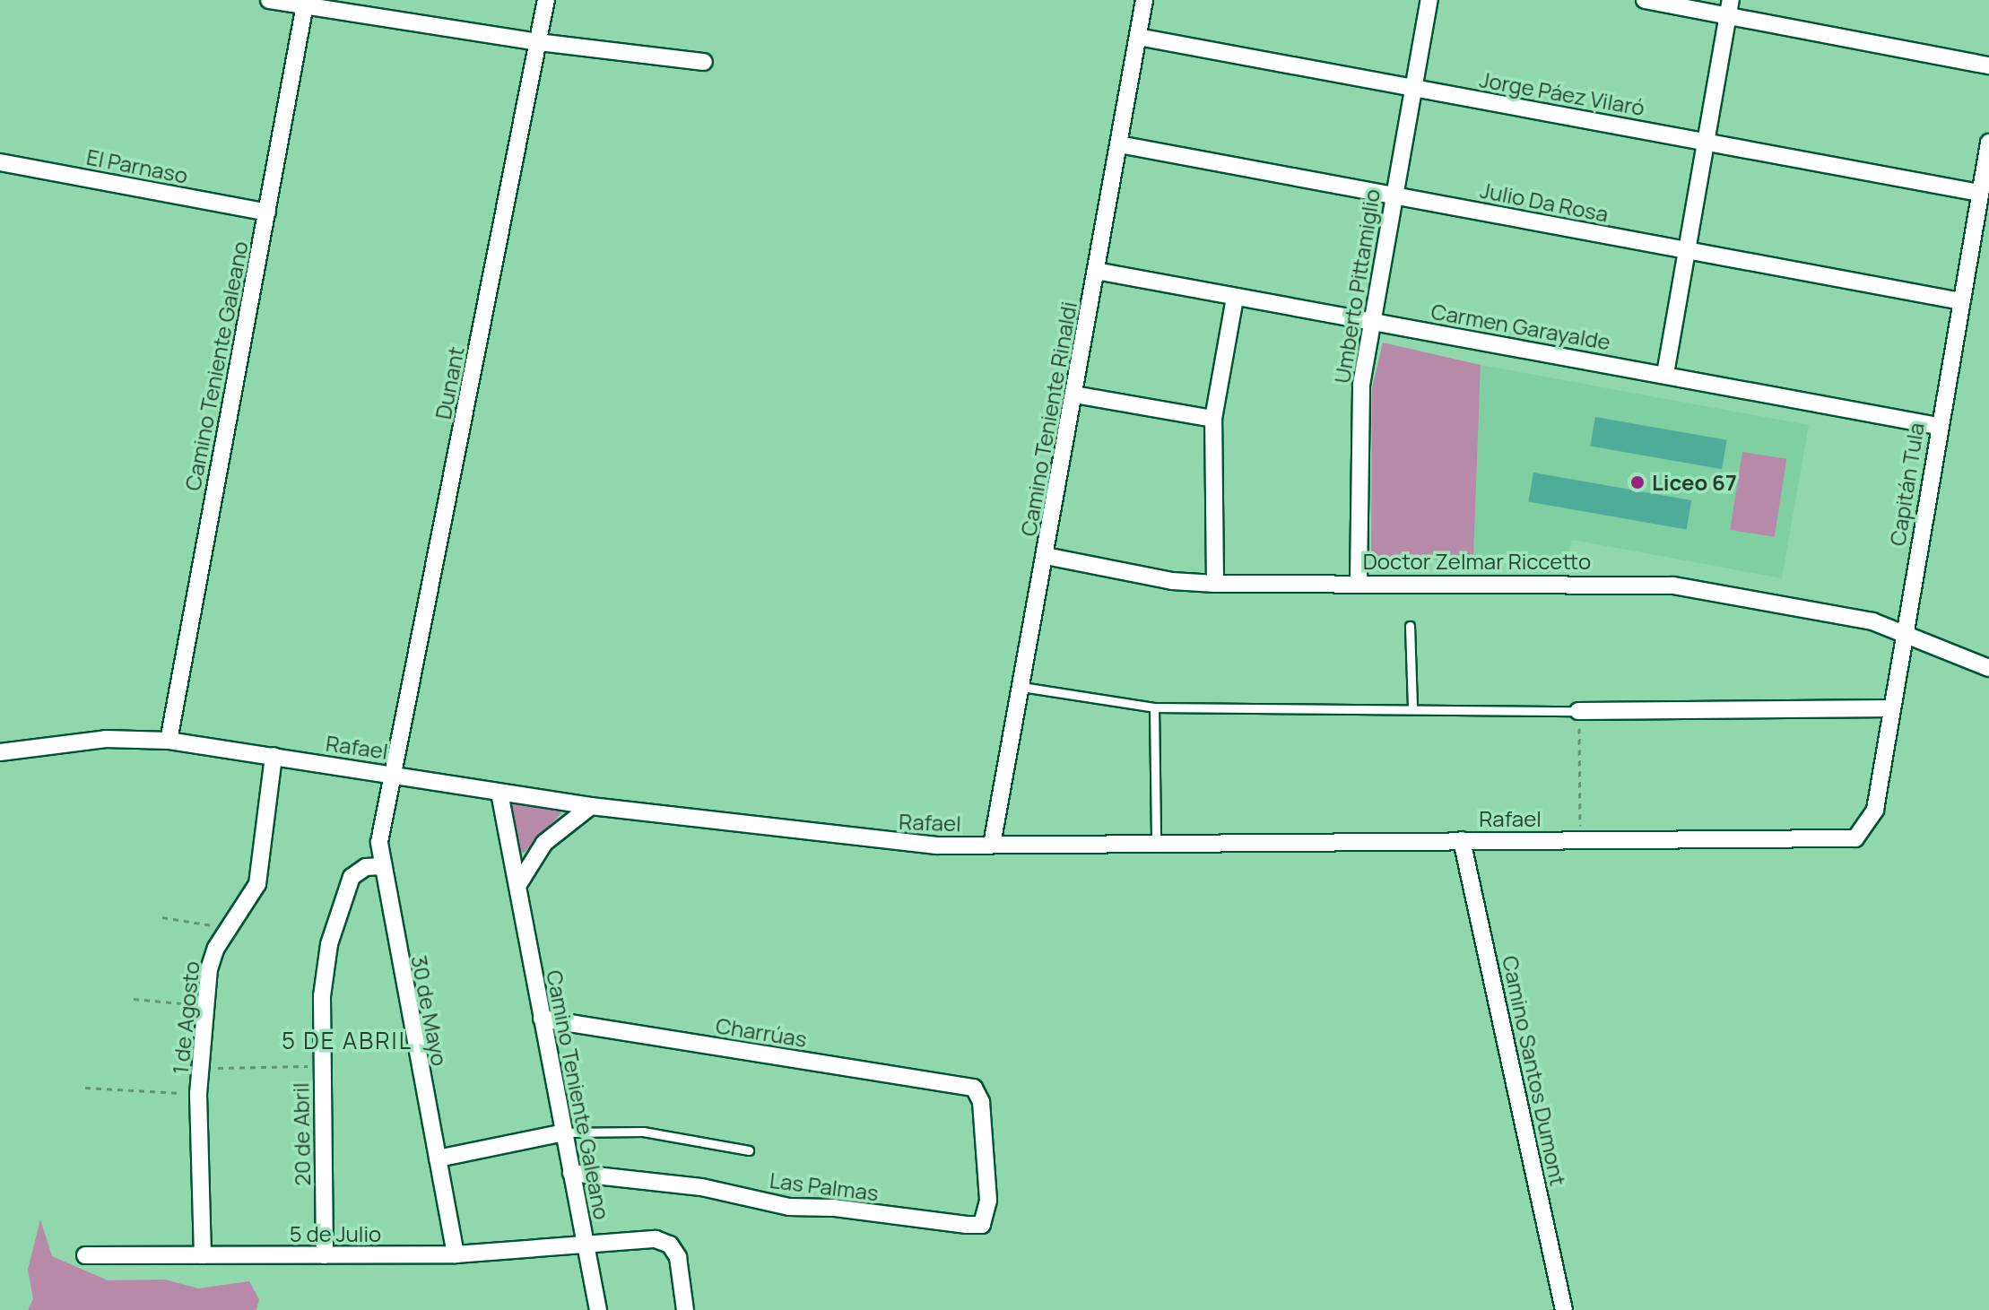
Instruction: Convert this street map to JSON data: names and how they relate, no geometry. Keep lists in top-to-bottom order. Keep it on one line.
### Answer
{"streets":{"street":["Jorge Páez Vilaró","El Parnaso","Julio Da Rosa","Umberto Pittamiglio","Carmen Garayalde","Camino Teniente Galeano","Dunant","Camino Teniente Rinaldi","Capitán Tula","Doctor Zelmar Riccetto","Rafael","30 de Mayo","1 de Agosto","Charrúas","Camino Santos Dumont","20 de Abril","Las Palmas","5 de Julio"]},"crossings":[["Jorge Páez Vilaró","Umberto Pittamiglio"],["Jorge Páez Vilaró","Camino Teniente Rinaldi"],["Jorge Páez Vilaró","Capitán Tula"],["El Parnaso","Camino Teniente Galeano"],["Julio Da Rosa","Umberto Pittamiglio"],["Julio Da Rosa","Camino Teniente Rinaldi"],["Julio Da Rosa","Capitán Tula"],["Umberto Pittamiglio","Carmen Garayalde"],["Umberto Pittamiglio","Doctor Zelmar Riccetto"],["Carmen Garayalde","Camino Teniente Rinaldi"],["Carmen Garayalde","Capitán Tula"],["Camino Teniente Galeano","Rafael"],["Camino Teniente Galeano","Charrúas"],["Camino Teniente Galeano","Las Palmas"],["Camino Teniente Galeano","5 de Julio"],["Dunant","Rafael"],["Dunant","30 de Mayo"],["Camino Teniente Rinaldi","Doctor Zelmar Riccetto"],["Camino Teniente Rinaldi","Rafael"],["Capitán Tula","Doctor Zelmar Riccetto"],["Capitán Tula","Rafael"],["Rafael","30 de Mayo"],["Rafael","1 de Agosto"],["Rafael","Camino Santos Dumont"],["30 de Mayo","20 de Abril"],["30 de Mayo","5 de Julio"],["1 de Agosto","5 de Julio"],["Charrúas","Las Palmas"],["20 de Abril","5 de Julio"]],"districts":["5 DE ABRIL"],"places":["Liceo 67"]}
